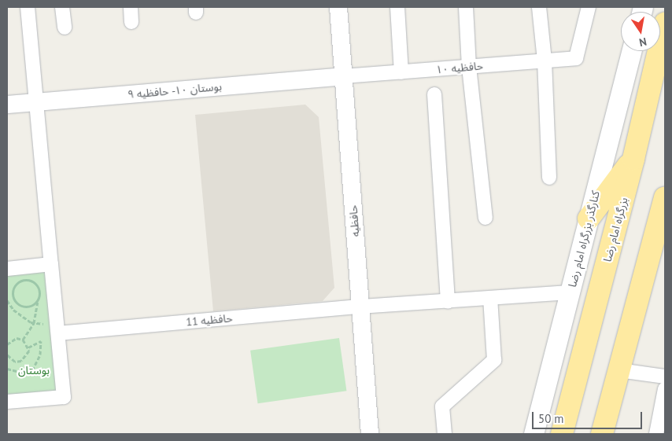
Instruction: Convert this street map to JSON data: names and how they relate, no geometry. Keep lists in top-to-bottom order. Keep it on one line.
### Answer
{"streets":{"highway":["بزرگراه امام رضا"],"main road":["کنارگذر بزرگراه امام رضا"],"street":["حافظیه ۱۰","بوستان ۱۰- حافظیه ۹","حافظیه","حافظیه 11"]},"crossings":[["حافظیه ۱۰","بوستان ۱۰- حافظیه ۹"],["حافظیه ۱۰","حافظیه"],["بوستان ۱۰- حافظیه ۹","حافظیه"],["حافظیه","حافظیه 11"],["کنارگذر بزرگراه امام رضا","حافظیه 11"]],"parks":["بوستان"],"scale_bar":"50 m","north":"bottom"}
